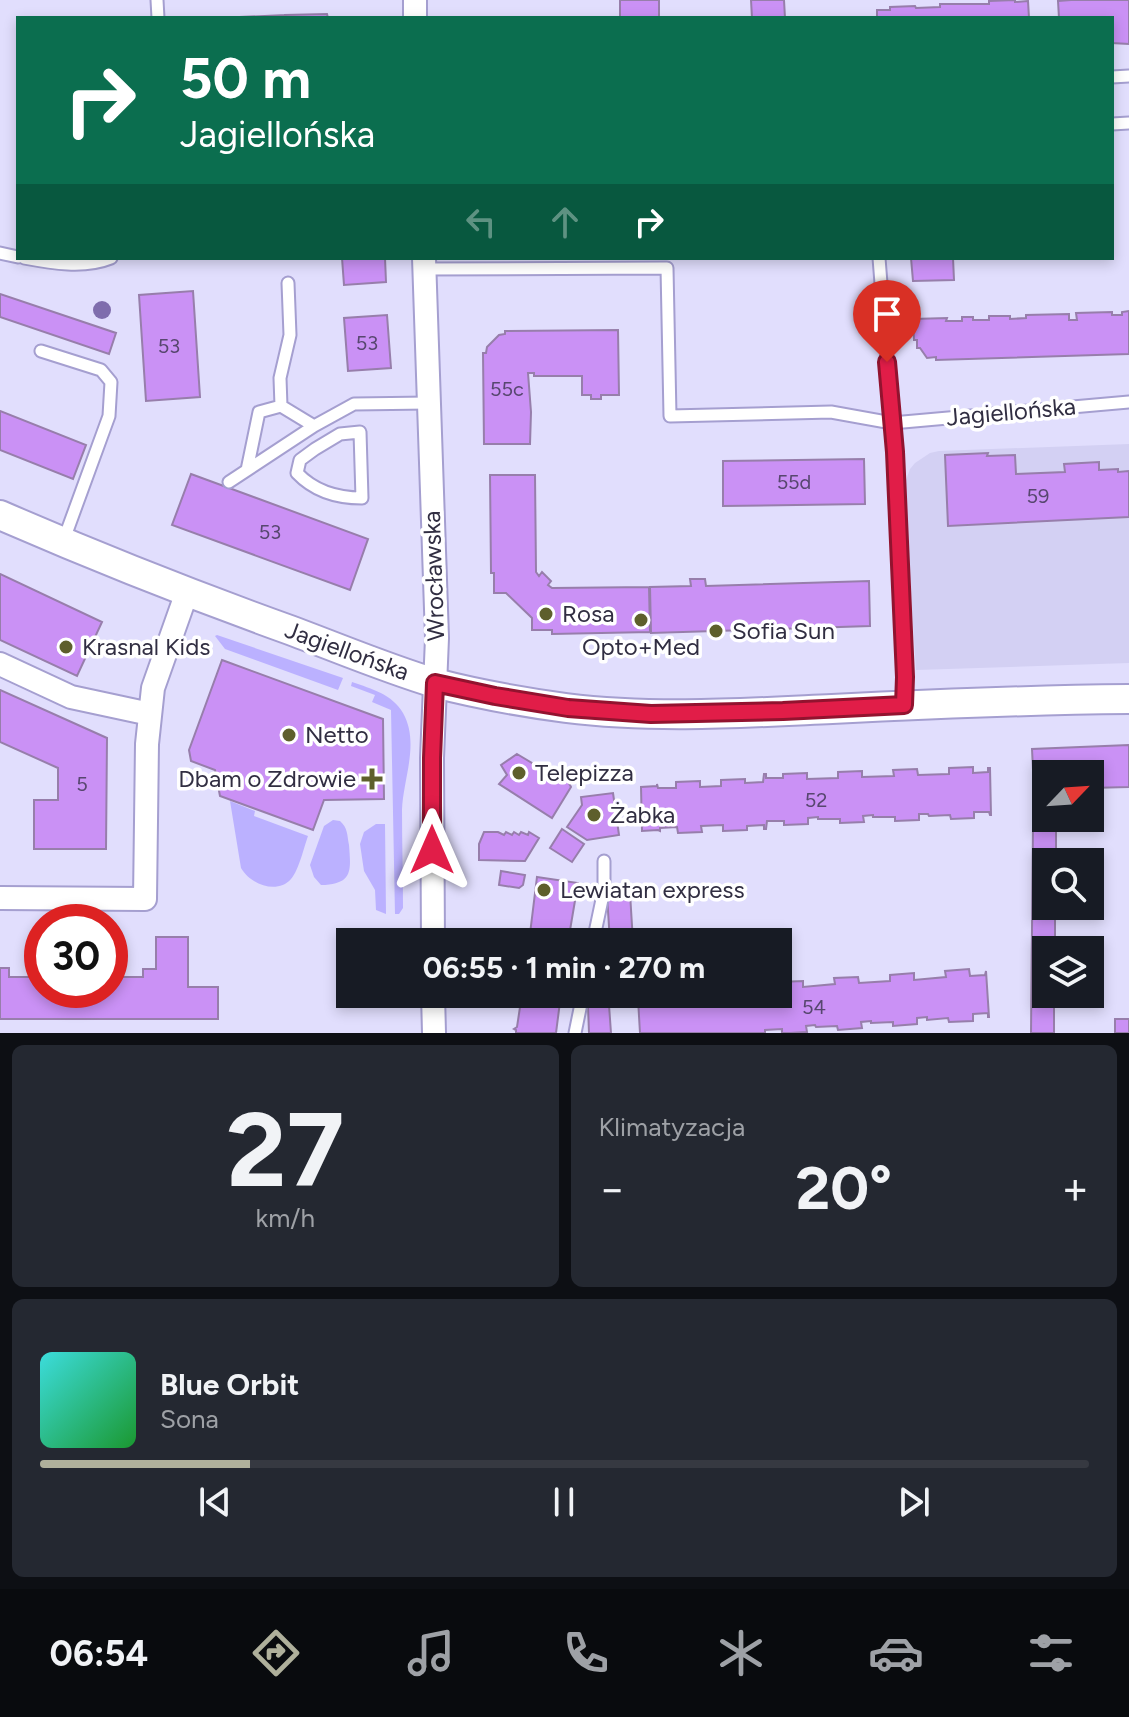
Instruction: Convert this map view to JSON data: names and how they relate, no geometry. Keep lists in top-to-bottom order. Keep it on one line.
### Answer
{"streets":{"street":["Jagiellońska","Wrocławska"]},"crossings":[["Jagiellońska","Wrocławska"]],"places":{"other":["Rosa","Opto+Med","Sofia Sun","Krasnal Kids","Netto","Telepizza","Żabka","Lewiatan express"],"health":["Dbam o Zdrowie"]},"house_numbers":["53","53","55c","55d","59","53","5","52","54"],"north":"top right","page":{"turn":["50 m","Jagiellońska"],"limit":"30","trip":"06:55 · 1 min · 270 m","tile":[["27","km/h"],"Klimatyzacja"],"heat":["−","20°","+"],"song":["Blue Orbit","Sona"],"tabs":"06:54"}}
